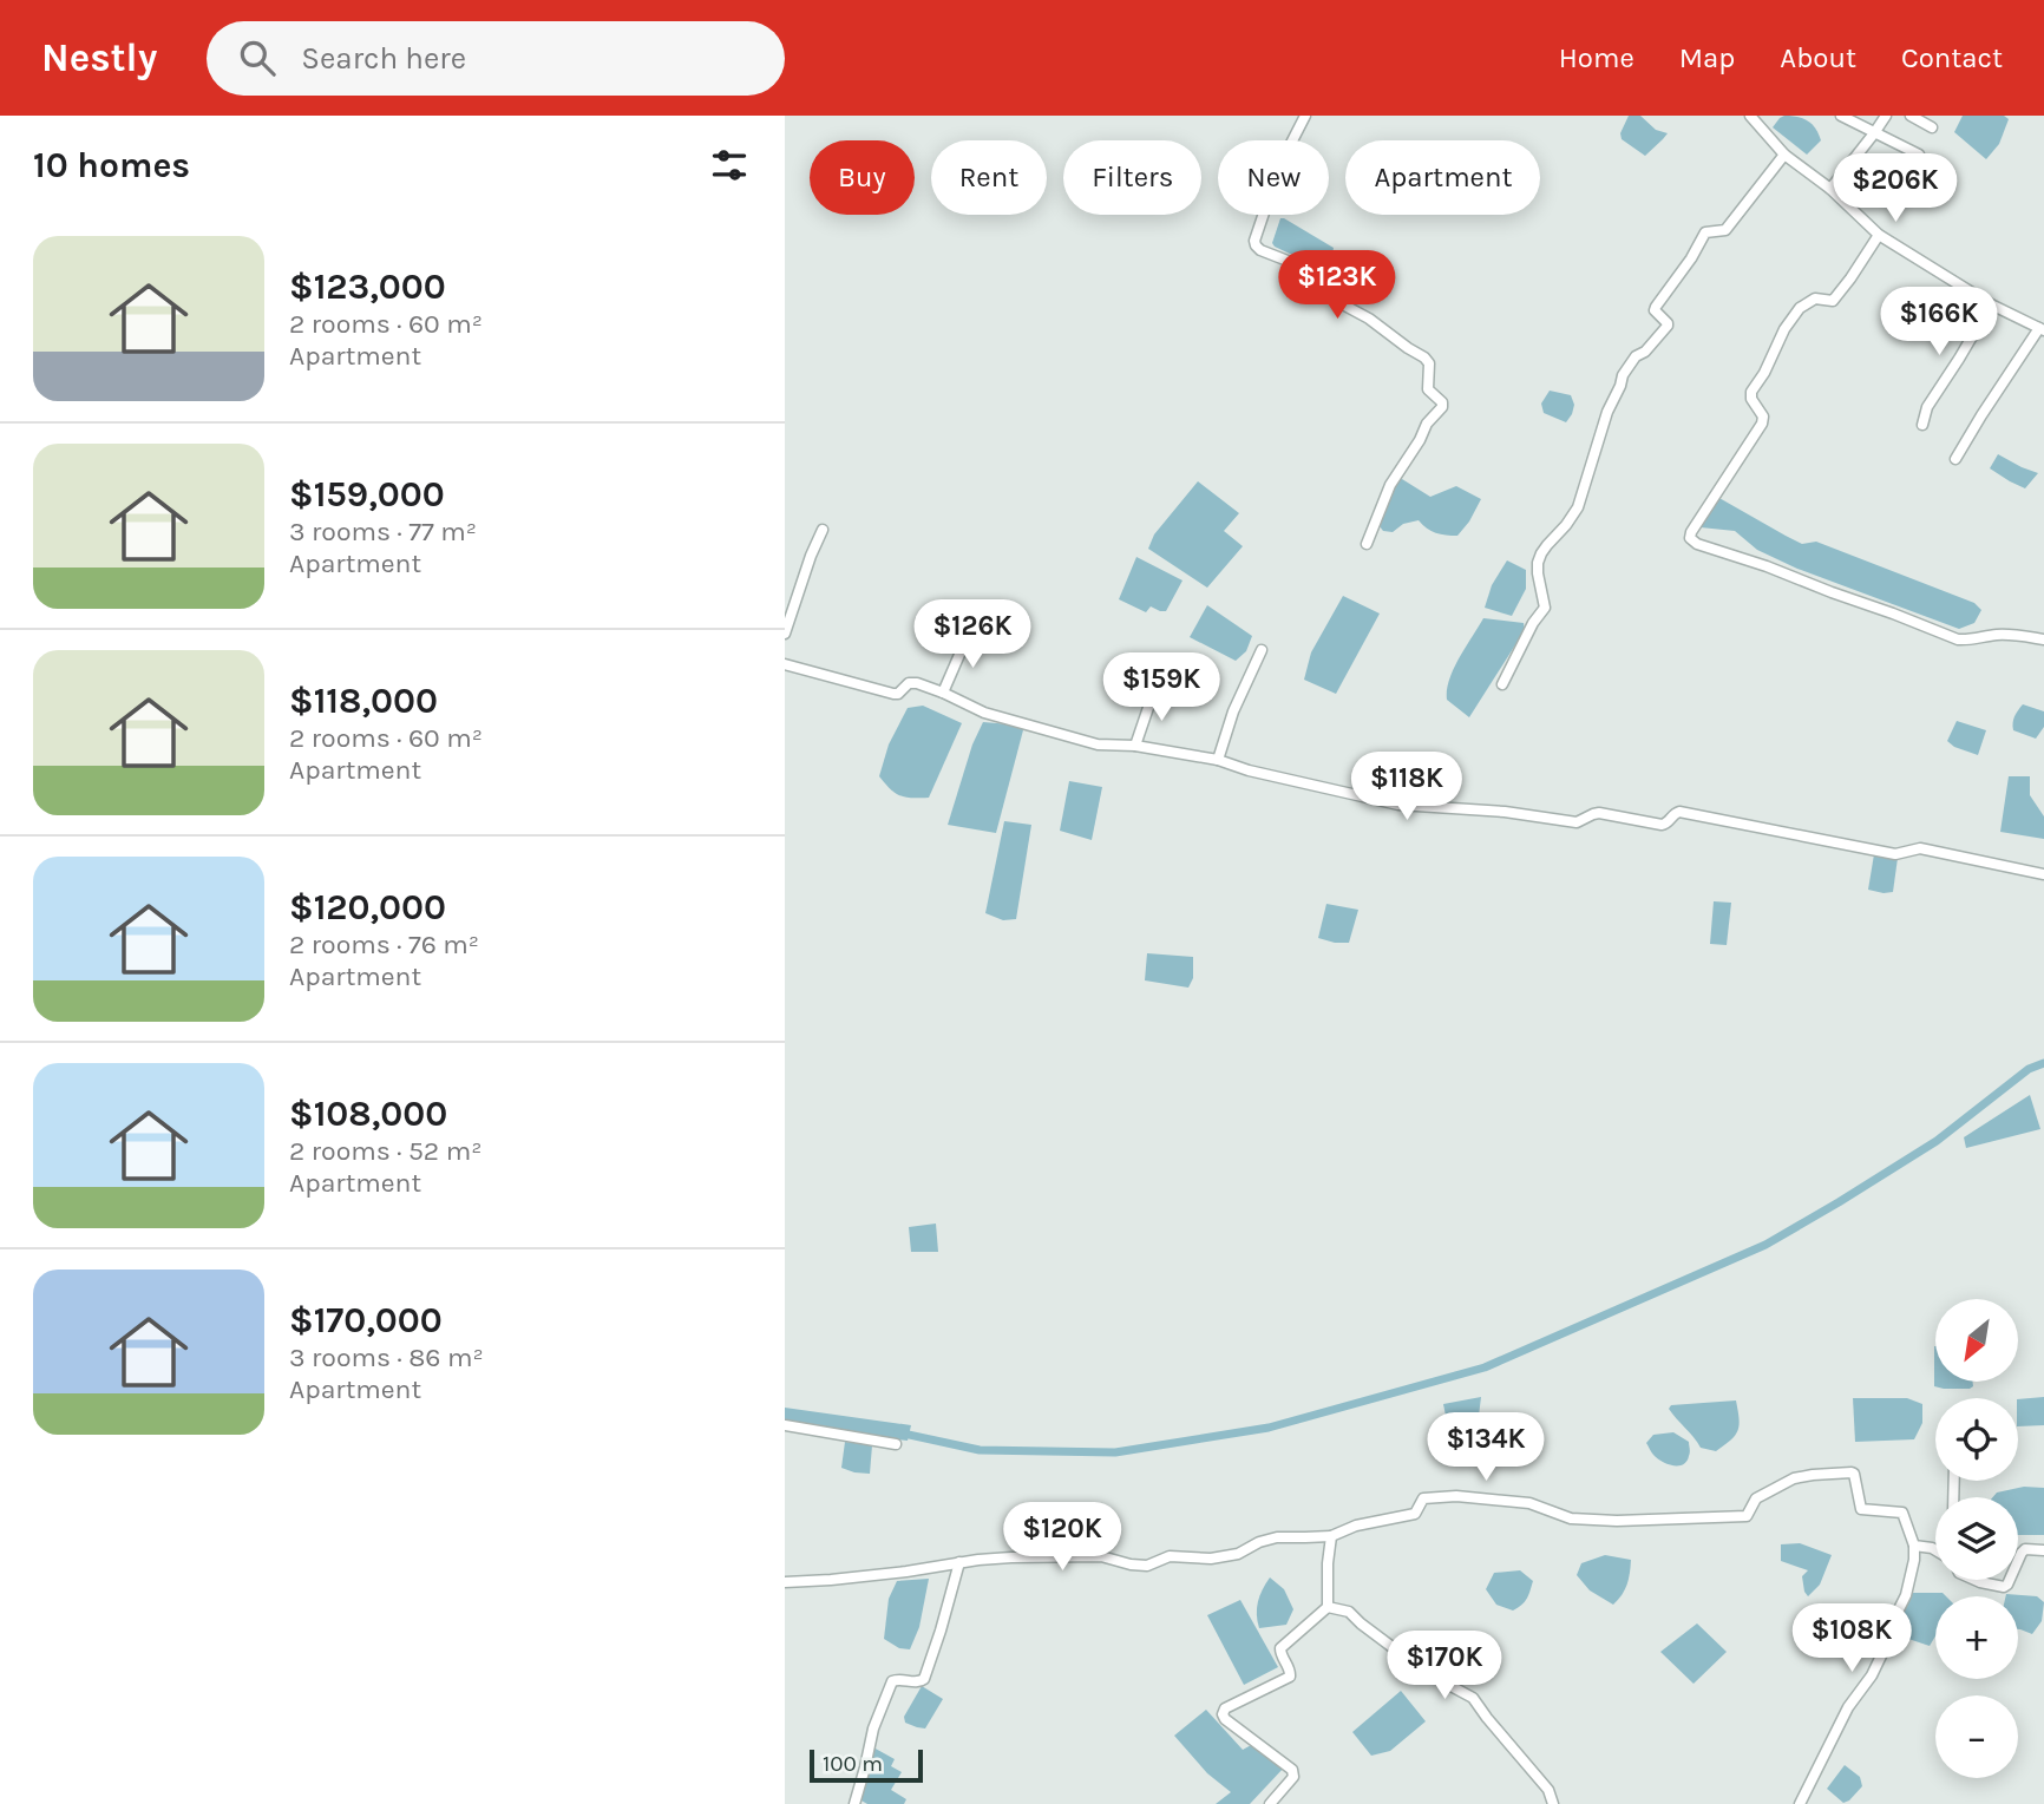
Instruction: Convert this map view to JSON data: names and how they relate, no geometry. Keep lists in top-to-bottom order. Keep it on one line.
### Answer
{"scale_bar":"100 m","north":"bottom left","page":{"header":"Nestly","search":"Search here","nav":["Home","Map","About","Contact"],"heading":"10 homes","chip":["Buy","Rent","Filters","New","Apartment"],"price":["$206K","$123K","$166K","$126K","$159K","$118K","$134K","$120K","$108K","$170K"],"list":[{"name":"$123,000","note":"2 rooms · 60 m² · Apartment"},{"name":"$159,000","note":"3 rooms · 77 m² · Apartment"},{"name":"$118,000","note":"2 rooms · 60 m² · Apartment"},{"name":"$120,000","note":"2 rooms · 76 m² · Apartment"},{"name":"$108,000","note":"2 rooms · 52 m² · Apartment"},{"name":"$170,000","note":"3 rooms · 86 m² · Apartment"}],"map_buttons":["+","−"],"scale":"100 m"}}
